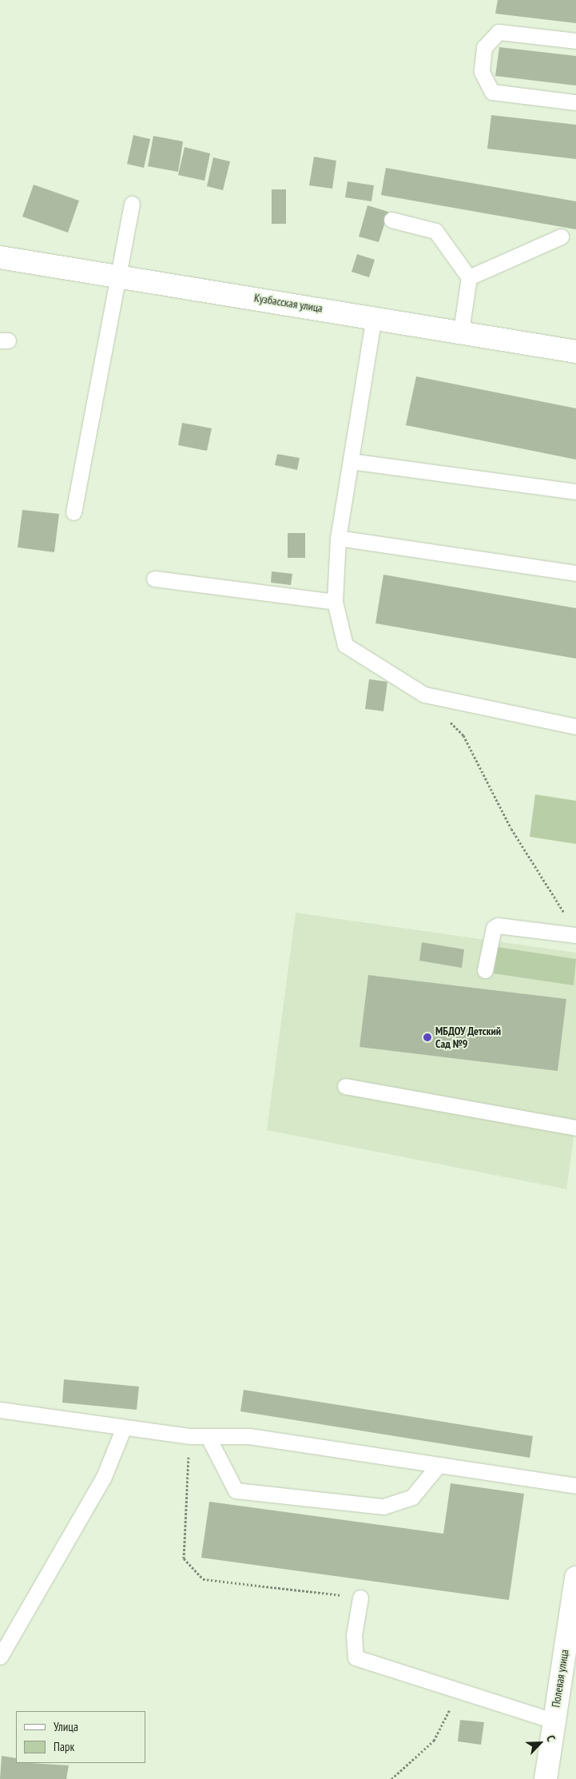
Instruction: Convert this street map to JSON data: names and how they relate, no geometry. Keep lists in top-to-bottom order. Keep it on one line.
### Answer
{"streets":{"street":["Кузбасская улица","Полевая улица"]},"places":["МБДОУ Детский Сад №9"],"legend":["Улица","Парк"],"north":"top right"}
